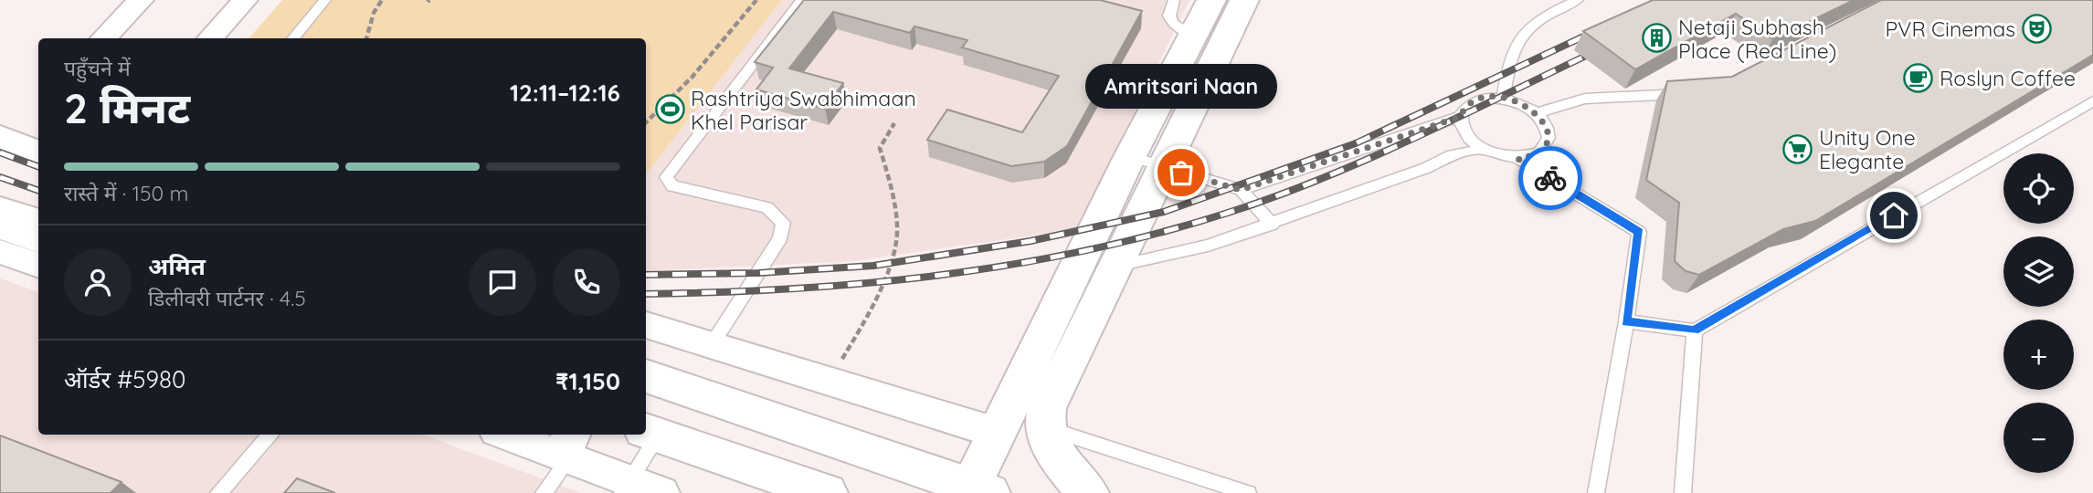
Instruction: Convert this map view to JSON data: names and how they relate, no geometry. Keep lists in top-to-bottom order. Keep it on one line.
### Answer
{"places":{"theatre":["PVR Cinemas"],"building":["Netaji Subhash Place (Red Line)"],"cafe":["Roslyn Coffee"],"sports":["Rashtriya Swabhimaan Khel Parisar"],"supermarket":["Unity One Elegante"],"other":["Amritsari Naan"]},"page":{"heading":["2 मिनट","पहुँचने में","12:11–12:16"],"panel":["अमित","डिलीवरी पार्टनर · 4.5","ऑर्डर #5980","₹1,150"],"bubble":"Amritsari Naan","bar":"रास्ते में · 150 m","map_buttons":["+","−"]}}
